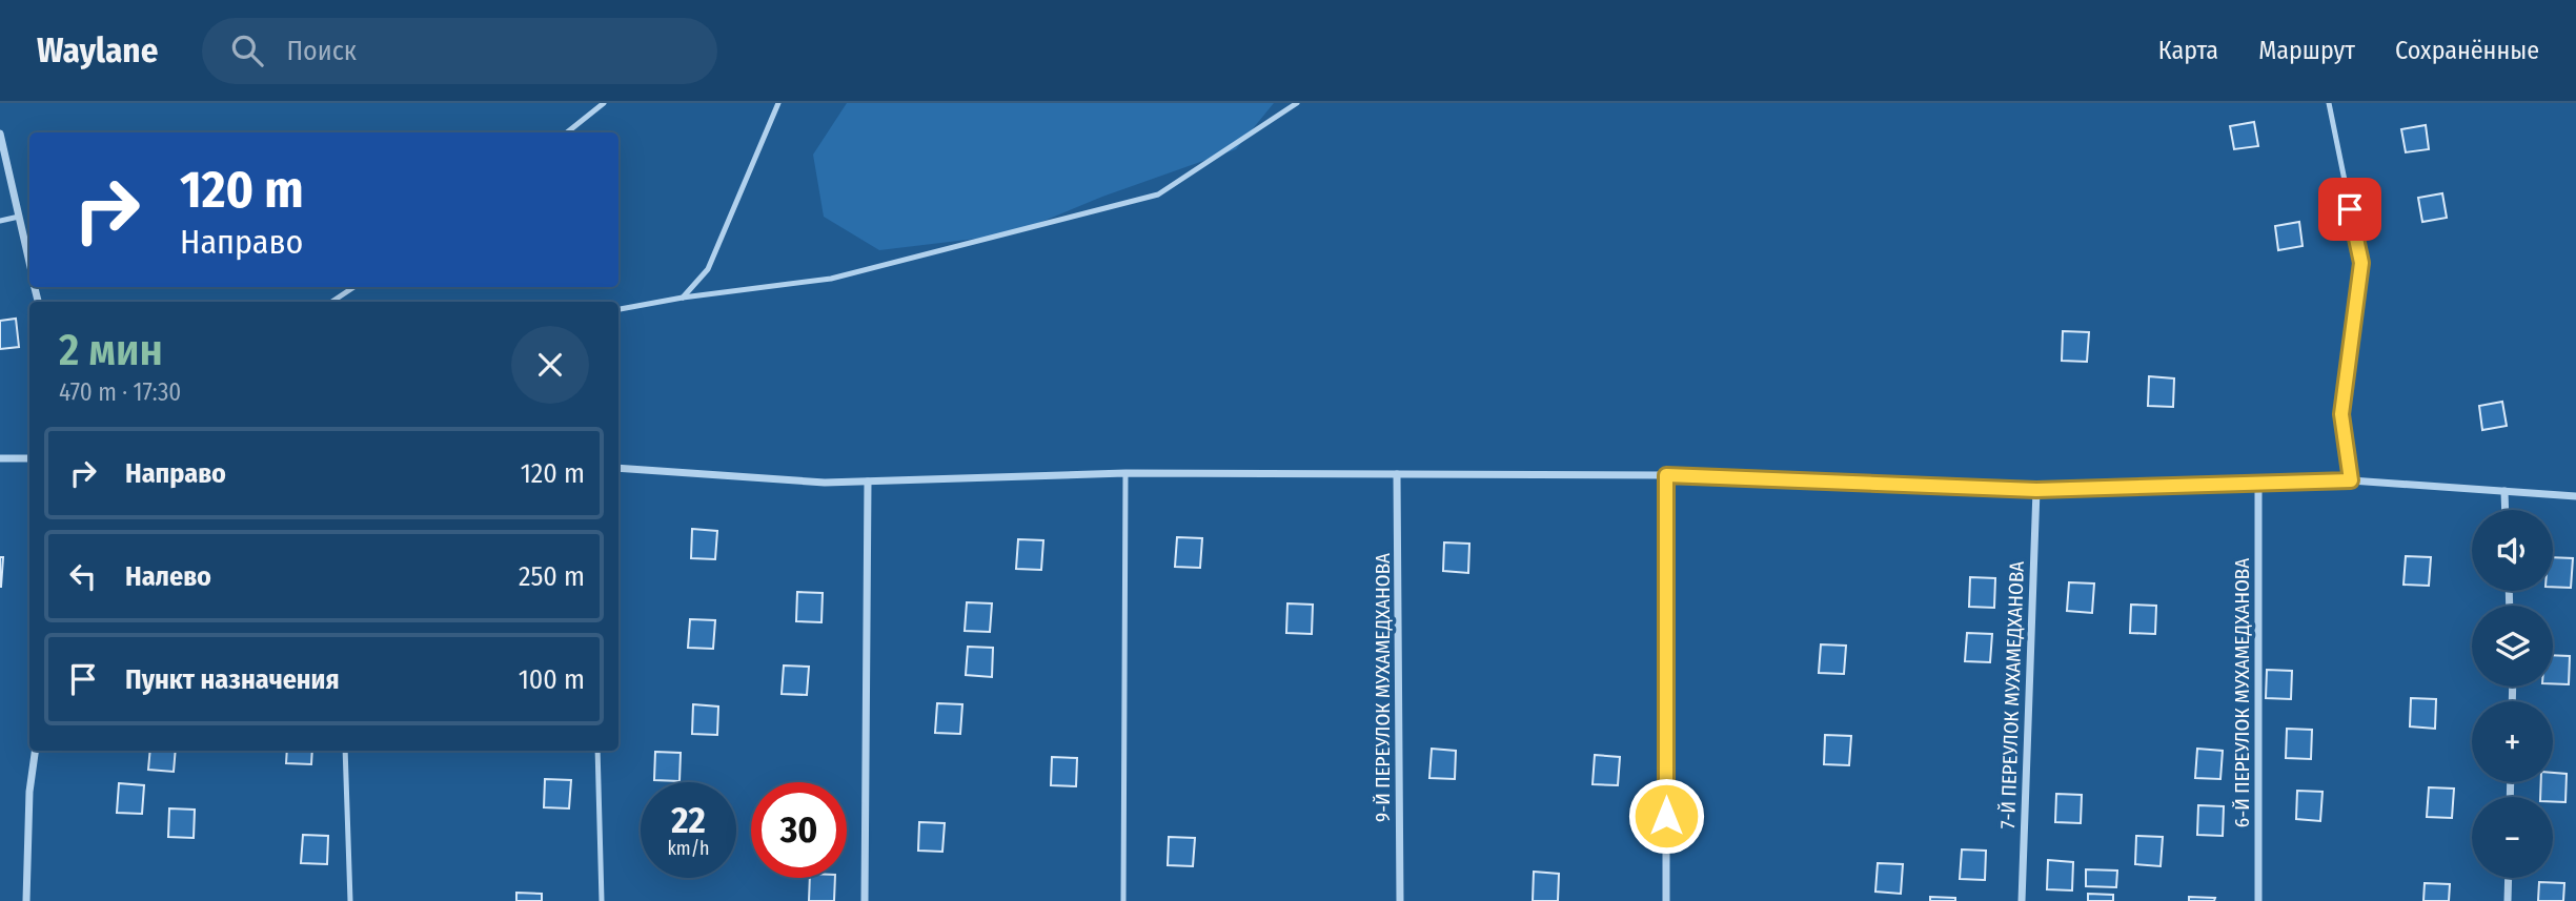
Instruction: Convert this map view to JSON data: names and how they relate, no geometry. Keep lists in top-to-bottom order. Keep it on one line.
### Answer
{"streets":{"street":["9-Й ПЕРЕУЛОК МУХАМЕДХАНОВА","6-Й ПЕРЕУЛОК МУХАМЕДХАНОВА","7-Й ПЕРЕУЛОК МУХАМЕДХАНОВА"]},"page":{"header":"Waylane","search":"Поиск","nav":["Карта","Маршрут","Сохранённые"],"turn":["120 m","Направо"],"heading":["2 мин","470 m · 17:30"],"list":[{"name":"Направо","value":"120 m"},{"name":"Налево","value":"250 m"},{"name":"Пункт назначения","value":"100 m"}],"map_buttons":["+","−"],"speed":"22 km/h","limit":"30"}}
